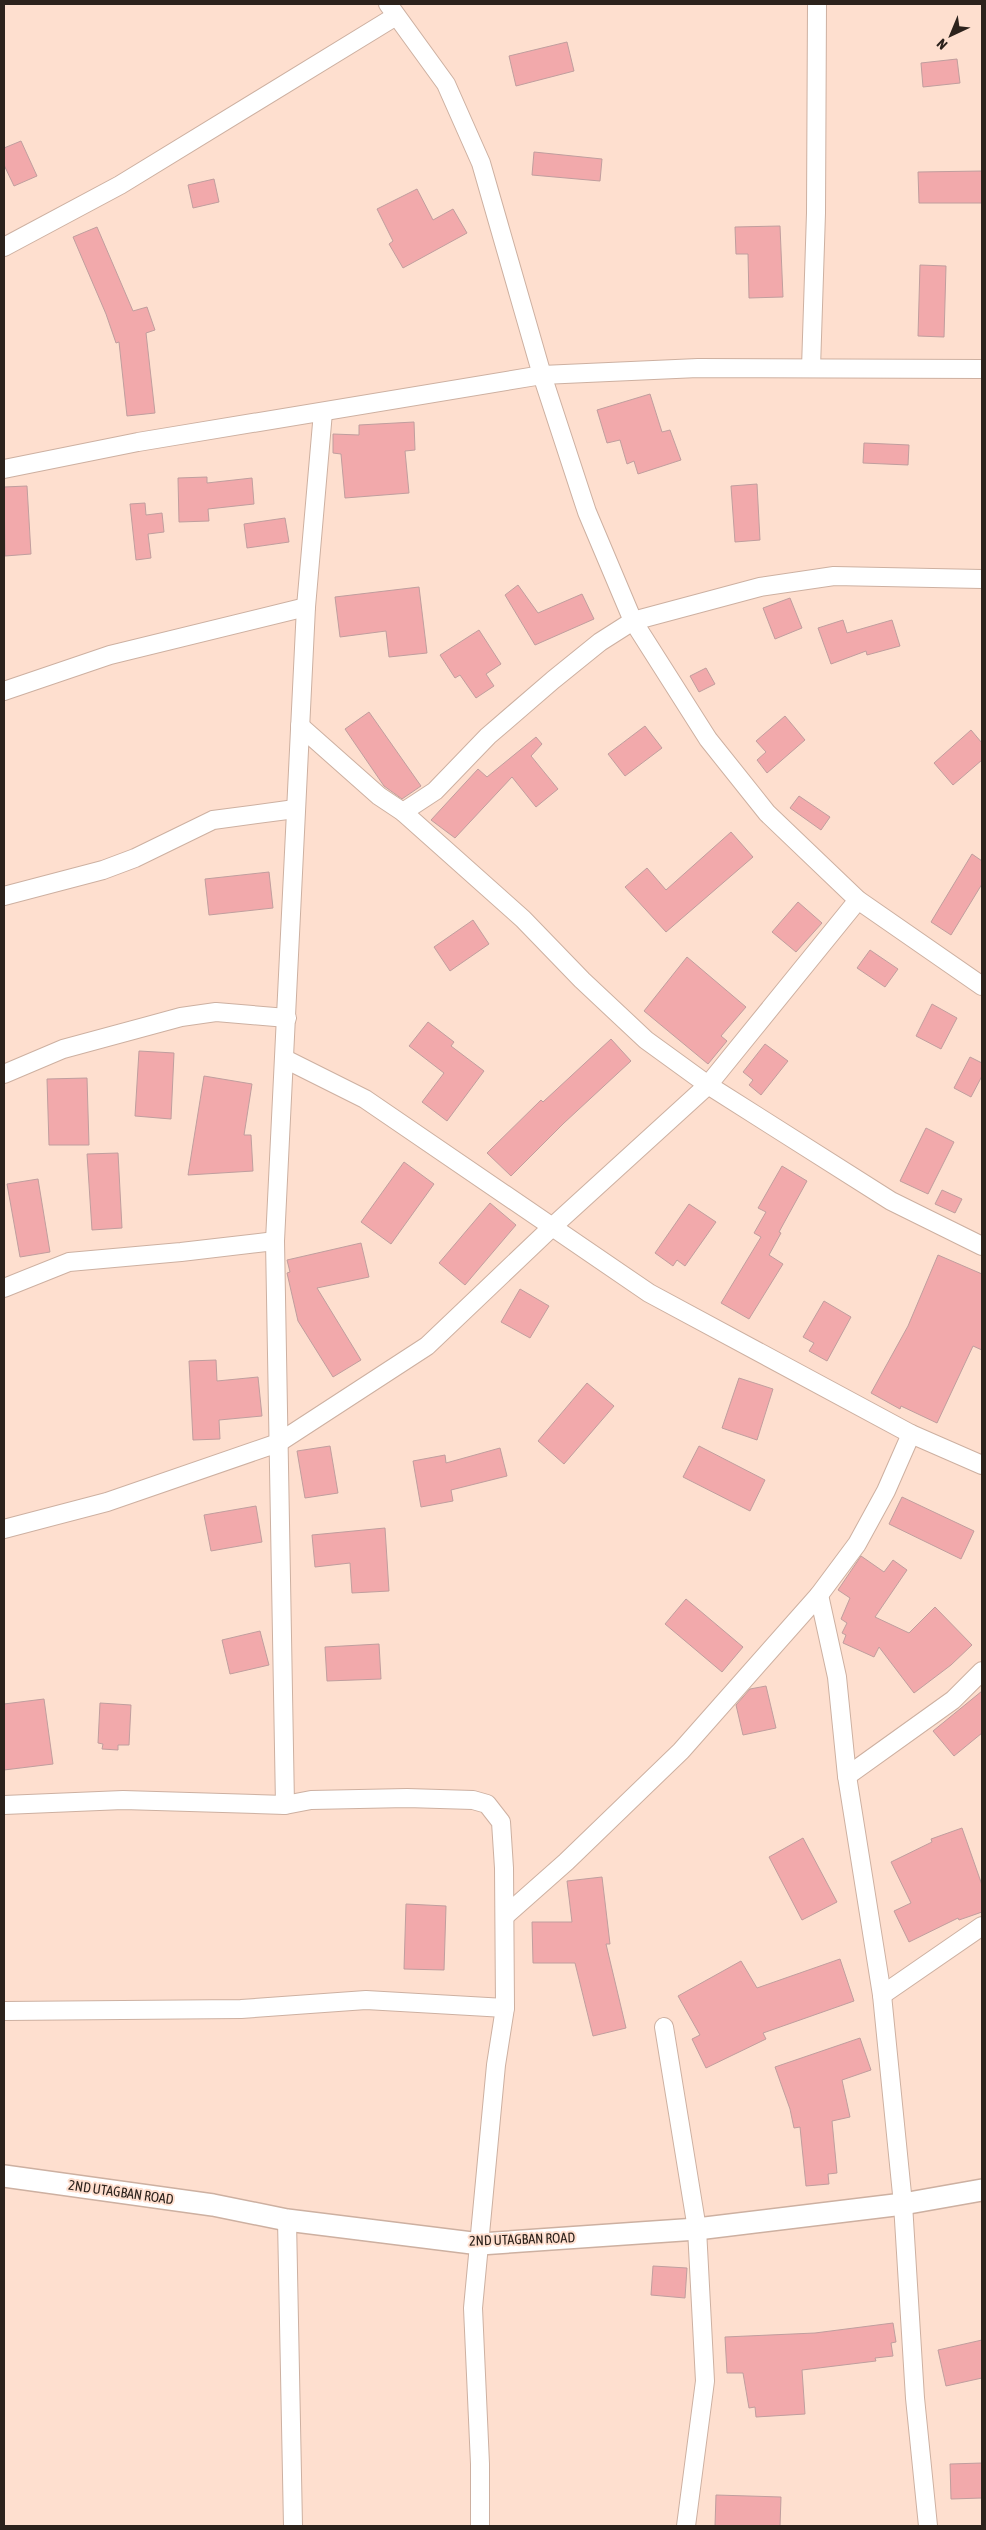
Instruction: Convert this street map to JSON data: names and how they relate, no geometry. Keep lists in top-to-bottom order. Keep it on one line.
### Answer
{"streets":{"street":["2ND UTAGBAN ROAD"]},"north":"bottom left"}
